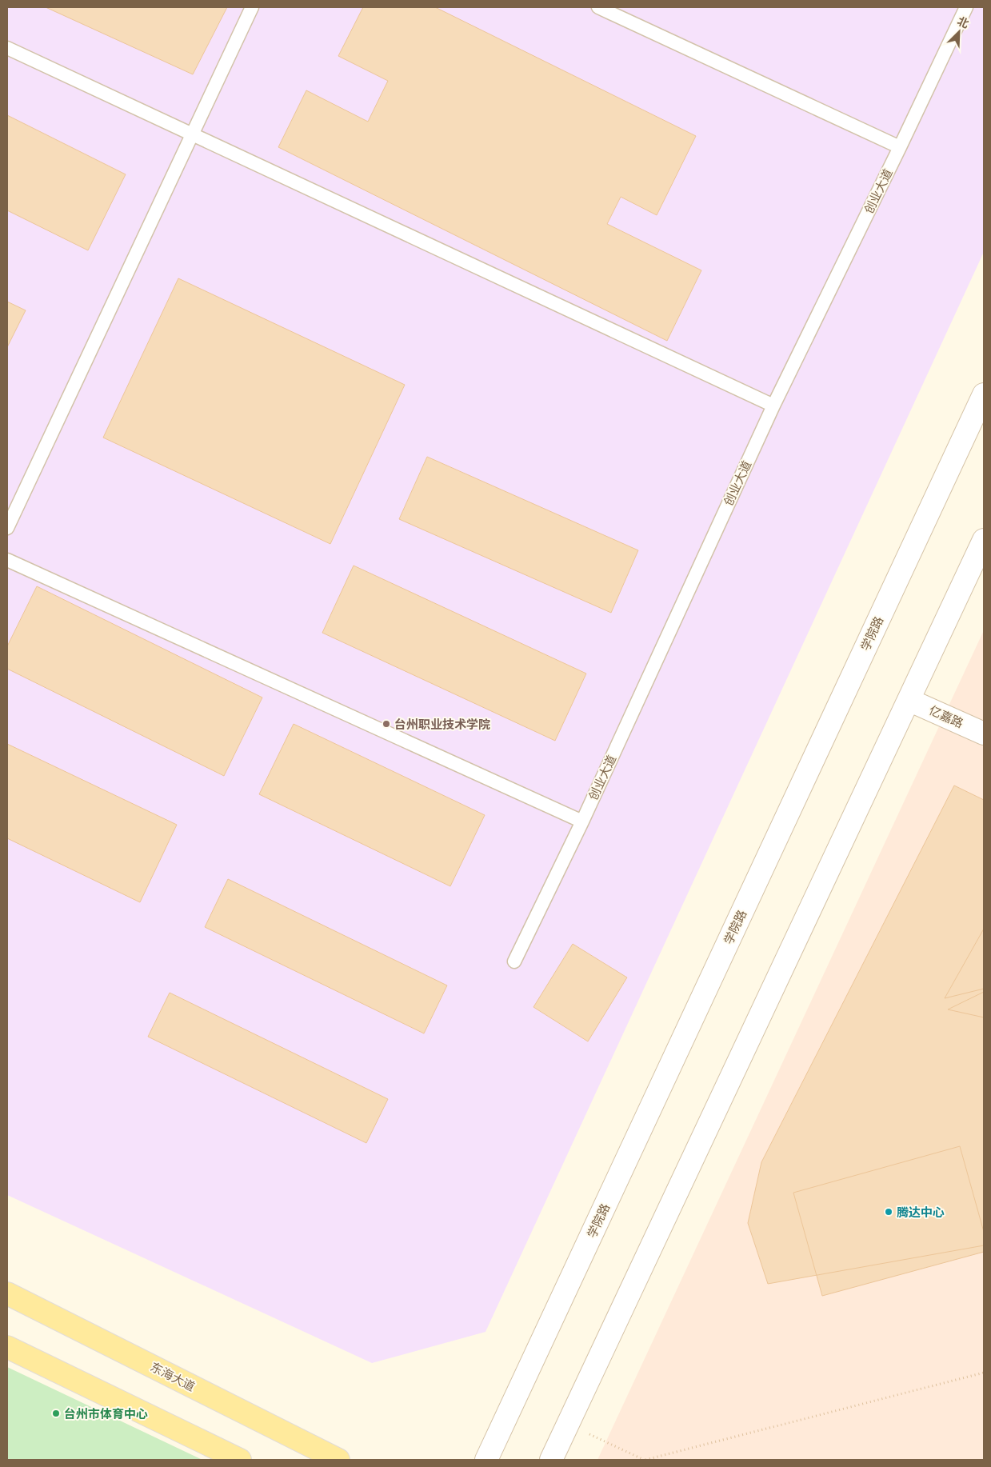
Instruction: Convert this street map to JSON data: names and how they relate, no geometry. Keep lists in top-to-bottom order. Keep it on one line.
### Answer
{"streets":{"main road":["学院路","亿嘉路","东海大道"],"lane":["创业大道"]},"places":["台州职业技术学院","腾达中心","台州市体育中心"],"north":"top right"}
